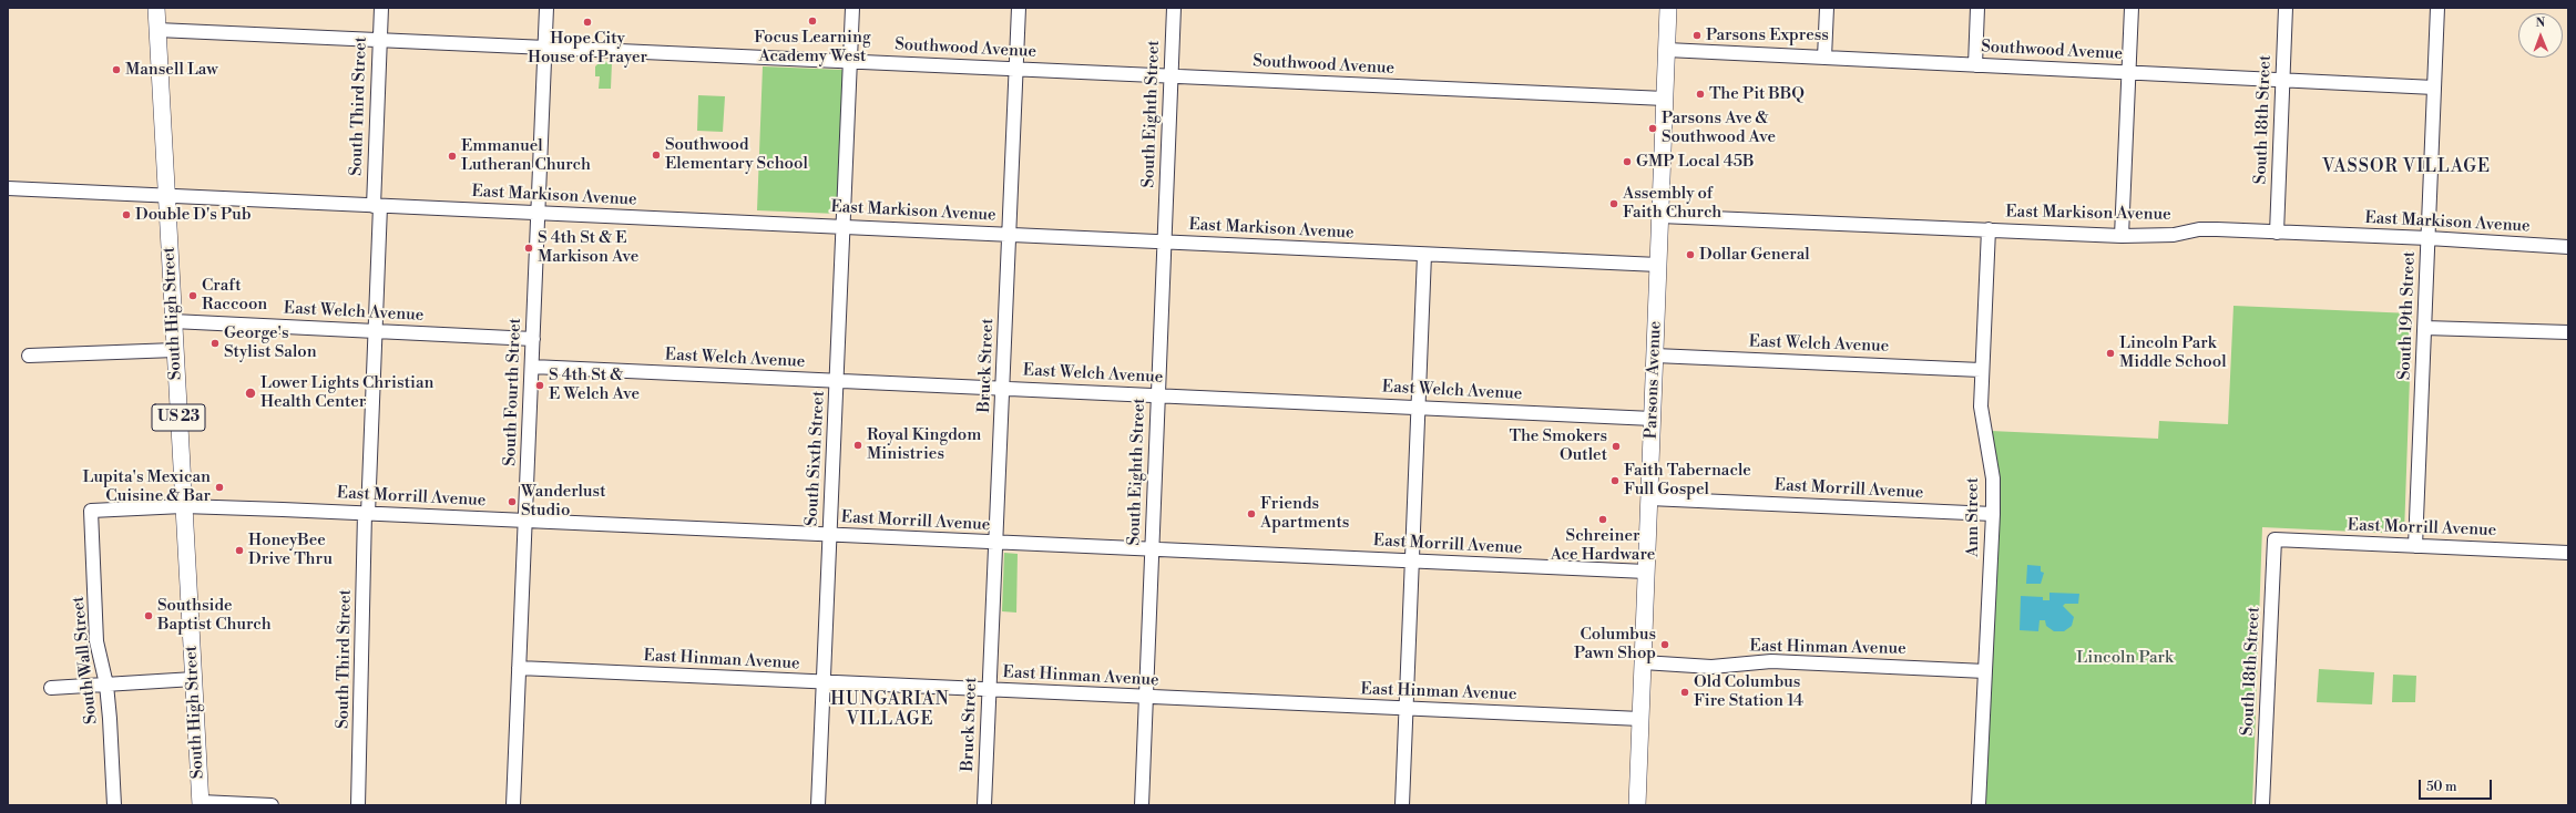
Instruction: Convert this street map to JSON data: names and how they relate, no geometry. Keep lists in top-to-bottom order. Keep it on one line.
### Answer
{"streets":{"main road":["South High Street","Parsons Avenue","US 23"],"street":["Southwood Avenue","South Third Street","South Eighth Street","South 18th Street","East Markison Avenue","East Welch Avenue","South 19th Street","Bruck Street","South Fourth Street","South Sixth Street","East Morrill Avenue","Ann Street","East Hinman Avenue","South Wall Street"]},"crossings":[["Southwood Avenue","South Third Street"],["Southwood Avenue","South Eighth Street"],["Southwood Avenue","South 18th Street"],["Southwood Avenue","South High Street"],["Southwood Avenue","South 19th Street"],["Southwood Avenue","Bruck Street"],["Southwood Avenue","Parsons Avenue"],["Southwood Avenue","South Fourth Street"],["Southwood Avenue","South Sixth Street"],["South Third Street","East Markison Avenue"],["South Third Street","East Welch Avenue"],["South Third Street","East Morrill Avenue"],["South Eighth Street","East Markison Avenue"],["South Eighth Street","East Welch Avenue"],["South Eighth Street","East Morrill Avenue"],["South Eighth Street","East Hinman Avenue"],["South 18th Street","East Markison Avenue"],["South 18th Street","East Morrill Avenue"],["East Markison Avenue","South High Street"],["East Markison Avenue","South 19th Street"],["East Markison Avenue","Bruck Street"],["East Markison Avenue","Parsons Avenue"],["East Markison Avenue","South Fourth Street"],["East Markison Avenue","South Sixth Street"],["East Markison Avenue","Ann Street"],["East Welch Avenue","South High Street"],["East Welch Avenue","Bruck Street"],["East Welch Avenue","Parsons Avenue"],["East Welch Avenue","South Fourth Street"],["East Welch Avenue","South Sixth Street"],["East Welch Avenue","Ann Street"],["South High Street","East Morrill Avenue"],["South 19th Street","East Morrill Avenue"],["Bruck Street","East Morrill Avenue"],["Bruck Street","East Hinman Avenue"],["Parsons Avenue","East Morrill Avenue"],["Parsons Avenue","East Hinman Avenue"],["South Fourth Street","East Morrill Avenue"],["South Fourth Street","East Hinman Avenue"],["South Sixth Street","East Morrill Avenue"],["South Sixth Street","East Hinman Avenue"],["East Morrill Avenue","Ann Street"],["East Morrill Avenue","South Wall Street"],["Ann Street","East Hinman Avenue"]],"districts":["VASSOR VILLAGE","HUNGARIAN VILLAGE"],"parks":["Lincoln Park"],"places":["Focus Learning Academy West","Hope City House of Prayer","Parsons Express","Mansell Law","The Pit BBQ","Parsons Ave & Southwood Ave","Southwood Elementary School","Emmanuel Lutheran Church","GMP Local 45B","Assembly of Faith Church","Double D's Pub","S 4th St & E Markison Ave","Dollar General","Craft Raccoon","George's Stylist Salon","Lincoln Park Middle School","S 4th St & E Welch Ave","Lower Lights Christian Health Center","Royal Kingdom Ministries","The Smokers Outlet","Faith Tabernacle Full Gospel","Lupita's Mexican Cuisine & Bar","Wanderlust Studio","Friends Apartments","Schreiner Ace Hardware","HoneyBee Drive Thru","Southside Baptist Church","Columbus Pawn Shop","Old Columbus Fire Station 14"],"scale_bar":"50 m","north":"top"}
